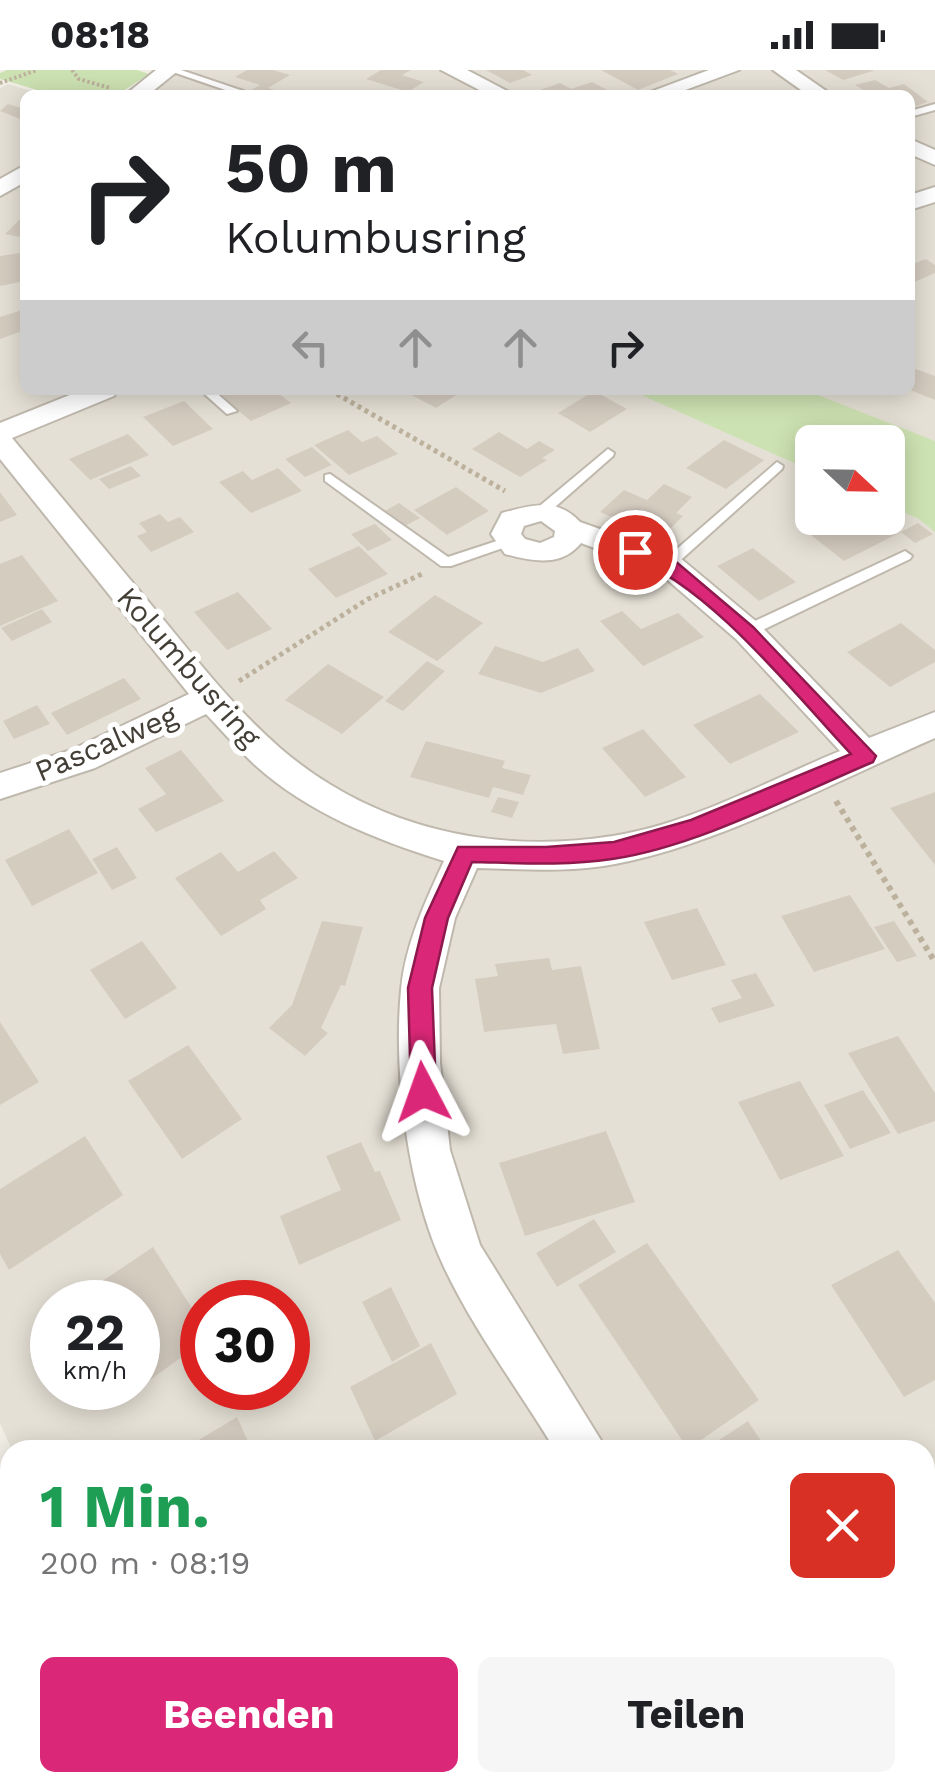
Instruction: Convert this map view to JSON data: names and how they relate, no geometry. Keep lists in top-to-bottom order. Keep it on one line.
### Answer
{"streets":{"street":["Kolumbusring","Pascalweg"]},"crossings":[["Kolumbusring","Pascalweg"]],"north":"right","page":{"status":"08:18","turn":["50 m","Kolumbusring"],"speed":"22 km/h","limit":"30","heading":["1 Min.","200 m · 08:19"],"buttons":["Beenden","Teilen"]}}
